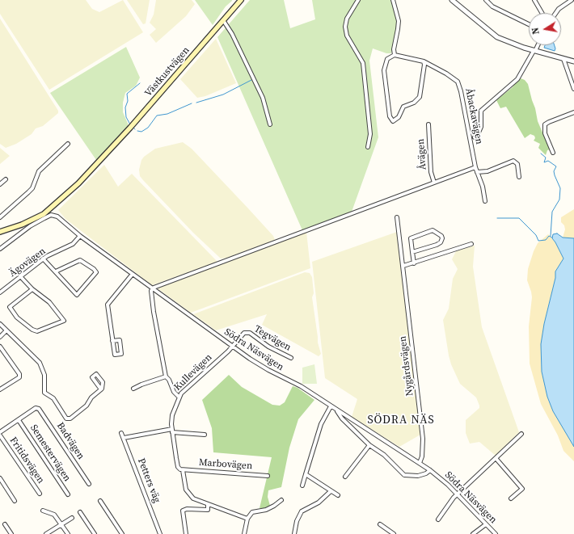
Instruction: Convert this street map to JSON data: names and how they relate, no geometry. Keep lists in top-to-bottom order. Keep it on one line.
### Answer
{"streets":{"main road":["Västkustvägen"],"street":["Åbackavägen","Åvägen","Ägovägen","Tegvägen","Södra Näsvägen","Nygårdsvägen","Kullevägen","Badvägen","Semestervägen","Fritidsvägen","Marbovägen","Petters väg"]},"crossings":[["Ägovägen","Södra Näsvägen"],["Tegvägen","Södra Näsvägen"],["Tegvägen","Kullevägen"],["Södra Näsvägen","Nygårdsvägen"],["Södra Näsvägen","Kullevägen"],["Kullevägen","Marbovägen"],["Badvägen","Semestervägen"]],"districts":["SÖDRA NÄS"],"north":"left"}
